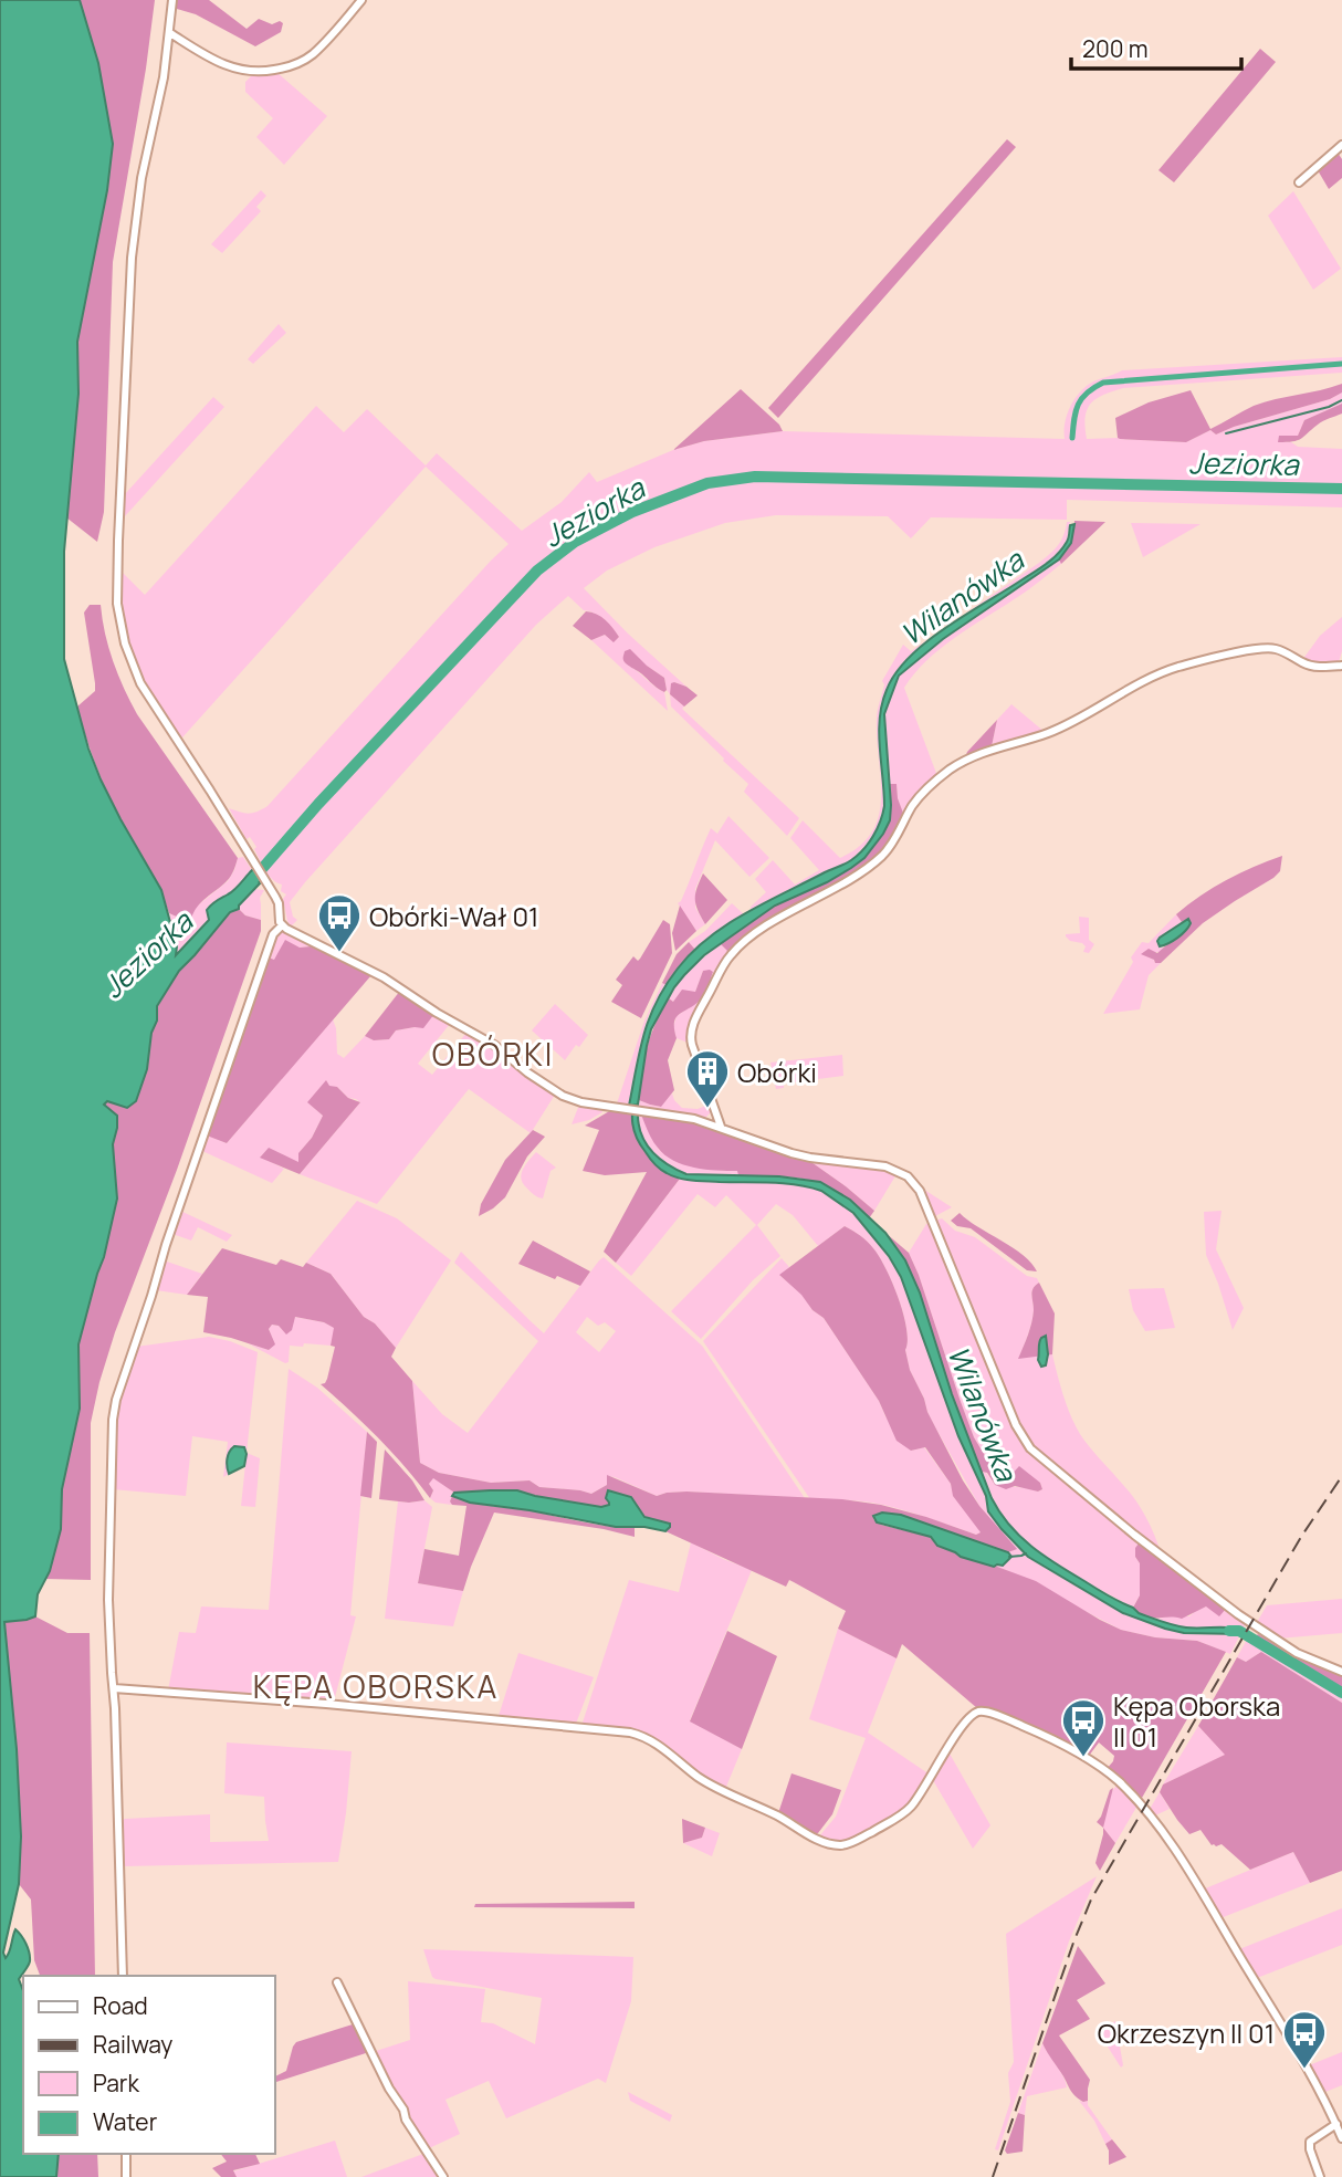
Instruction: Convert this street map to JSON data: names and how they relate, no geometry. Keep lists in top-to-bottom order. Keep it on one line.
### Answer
{"districts":["OBÓRKI","KĘPA OBORSKA"],"water":["Jeziorka","Wilanówka"],"places":{"bus stop":["Obórki-Wał 01","Kępa Oborska II 01","Okrzeszyn II 01"],"building":["Obórki"]},"legend":["Road","Railway","Park","Water"],"scale_bar":"200 m"}
